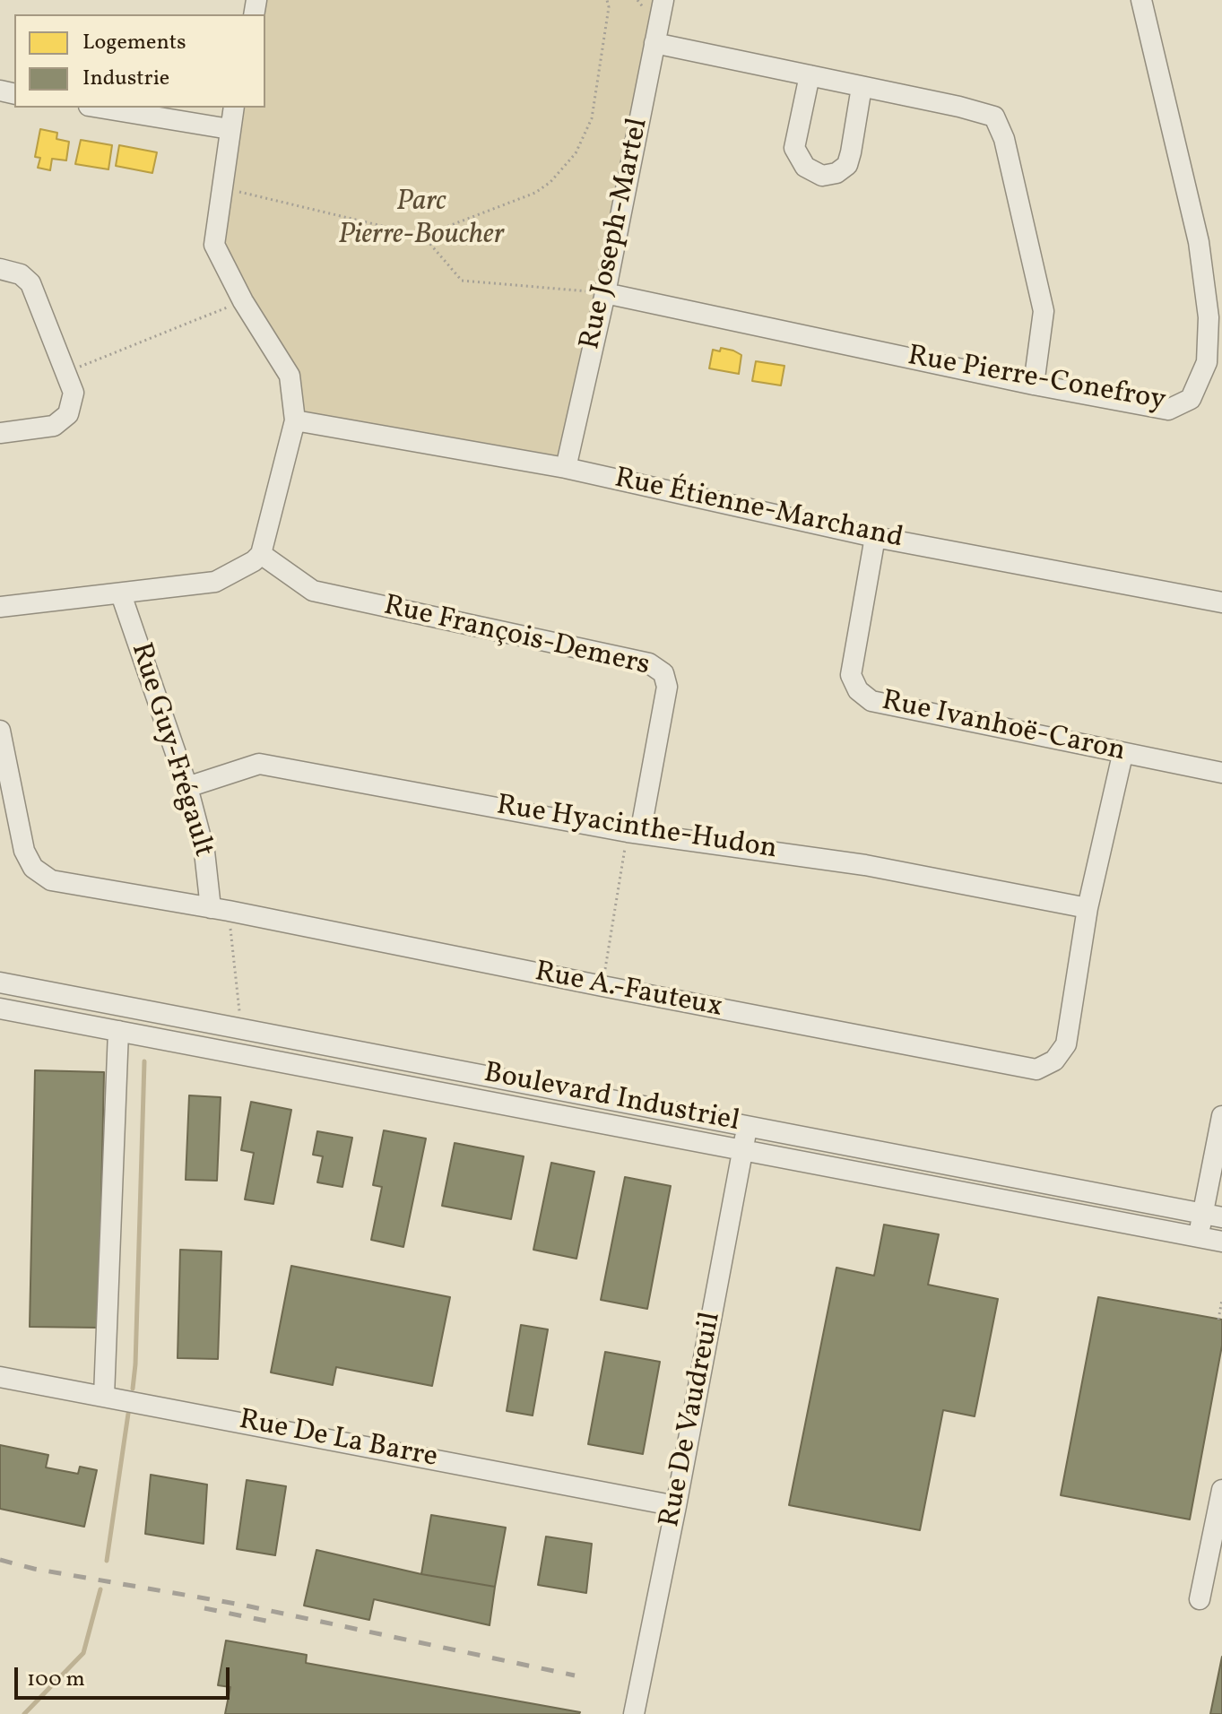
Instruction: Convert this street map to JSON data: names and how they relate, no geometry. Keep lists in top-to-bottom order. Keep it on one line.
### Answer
{"streets":{"street":["Rue Joseph-Martel","Rue Pierre-Conefroy","Rue Étienne-Marchand","Rue François-Demers","Rue Ivanhoë-Caron","Rue Guy-Frégault","Rue Hyacinthe-Hudon","Rue A.-Fauteux","Boulevard Industriel","Rue De Vaudreuil","Rue De La Barre"]},"crossings":[["Rue Joseph-Martel","Rue Pierre-Conefroy"],["Rue Joseph-Martel","Rue Étienne-Marchand"],["Rue Étienne-Marchand","Rue Ivanhoë-Caron"],["Rue François-Demers","Rue Hyacinthe-Hudon"],["Rue Ivanhoë-Caron","Rue A.-Fauteux"],["Rue Guy-Frégault","Rue Hyacinthe-Hudon"],["Rue Guy-Frégault","Rue A.-Fauteux"],["Rue Hyacinthe-Hudon","Rue A.-Fauteux"],["Boulevard Industriel","Rue De Vaudreuil"],["Rue De Vaudreuil","Rue De La Barre"]],"parks":["Parc Pierre-Boucher"],"legend":["Logements","Industrie"],"scale_bar":"100 m"}
